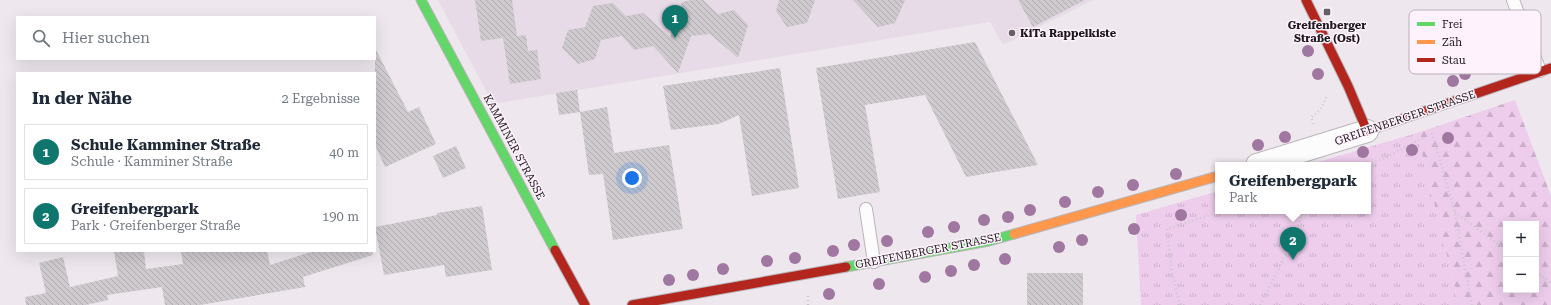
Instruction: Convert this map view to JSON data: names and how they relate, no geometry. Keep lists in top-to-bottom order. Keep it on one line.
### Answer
{"streets":{"street":["GREIFENBERGER STRASSE","KAMMINER STRASSE"]},"places":{"transit":["Greifenberger Straße (Ost)"],"other":["KiTa Rappelkiste"]},"legend":["Frei","Zäh","Stau"],"page":{"pins":["1","2"],"search":"Hier suchen","heading":["In der Nähe","2 Ergebnisse"],"list":[{"mark":"1","name":"Schule Kamminer Straße","note":"Schule · Kamminer Straße","value":"40 m"},{"mark":"2","name":"Greifenbergpark","note":"Park · Greifenberger Straße","value":"190 m"}],"popup":["Greifenbergpark","Park"],"map_buttons":["+","−"]}}
